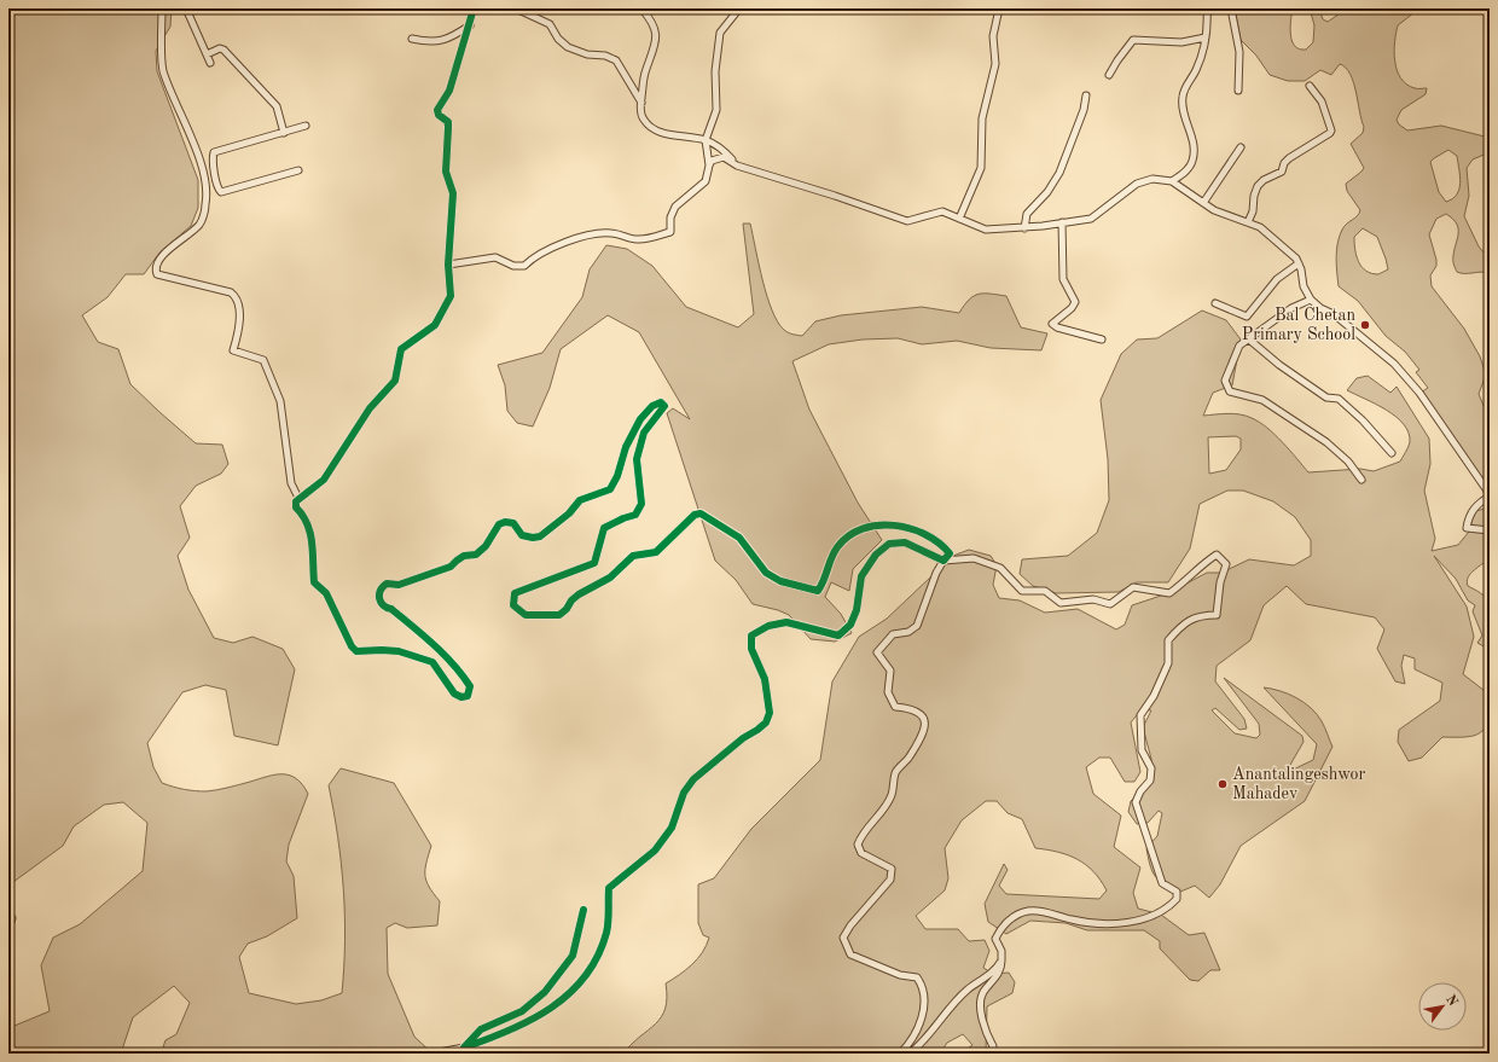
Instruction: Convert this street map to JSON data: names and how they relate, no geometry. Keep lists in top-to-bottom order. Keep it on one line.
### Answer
{"places":["Bal Chetan Primary School","Anantalingeshwor Mahadev"],"north":"top right"}
